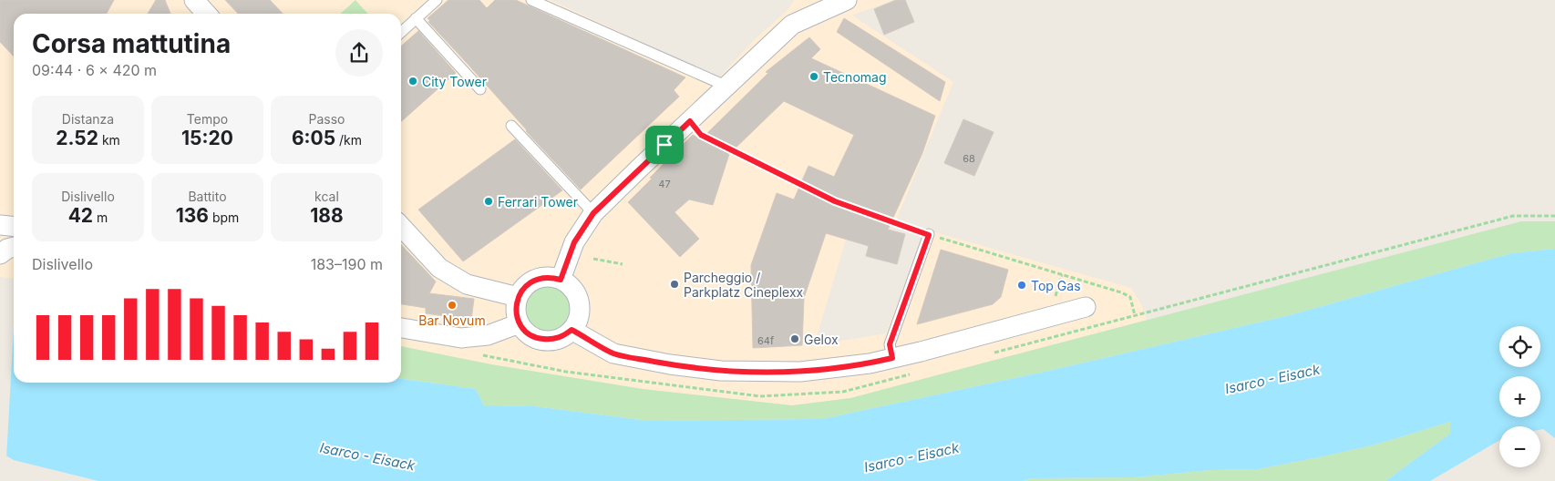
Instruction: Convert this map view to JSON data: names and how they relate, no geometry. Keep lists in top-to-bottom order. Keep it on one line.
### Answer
{"water":["Isarco - Eisack"],"places":["Tecnomag","City Tower","Ferrari Tower","Parcheggio / Parkplatz Cineplexx","Top Gas","Bar Novum","Gelox"],"house_numbers":["68","47","64f"],"page":{"heading":["Corsa mattutina","09:44 · 6 × 420 m"],"stats":[["Distanza","2.52 km"],["Tempo","15:20"],["Passo","6:05 /km"],["Dislivello","42 m"],["Battito","136 bpm"],["kcal","188"]],"chart":["Dislivello","183–190 m"],"map_buttons":["+","−"]}}
